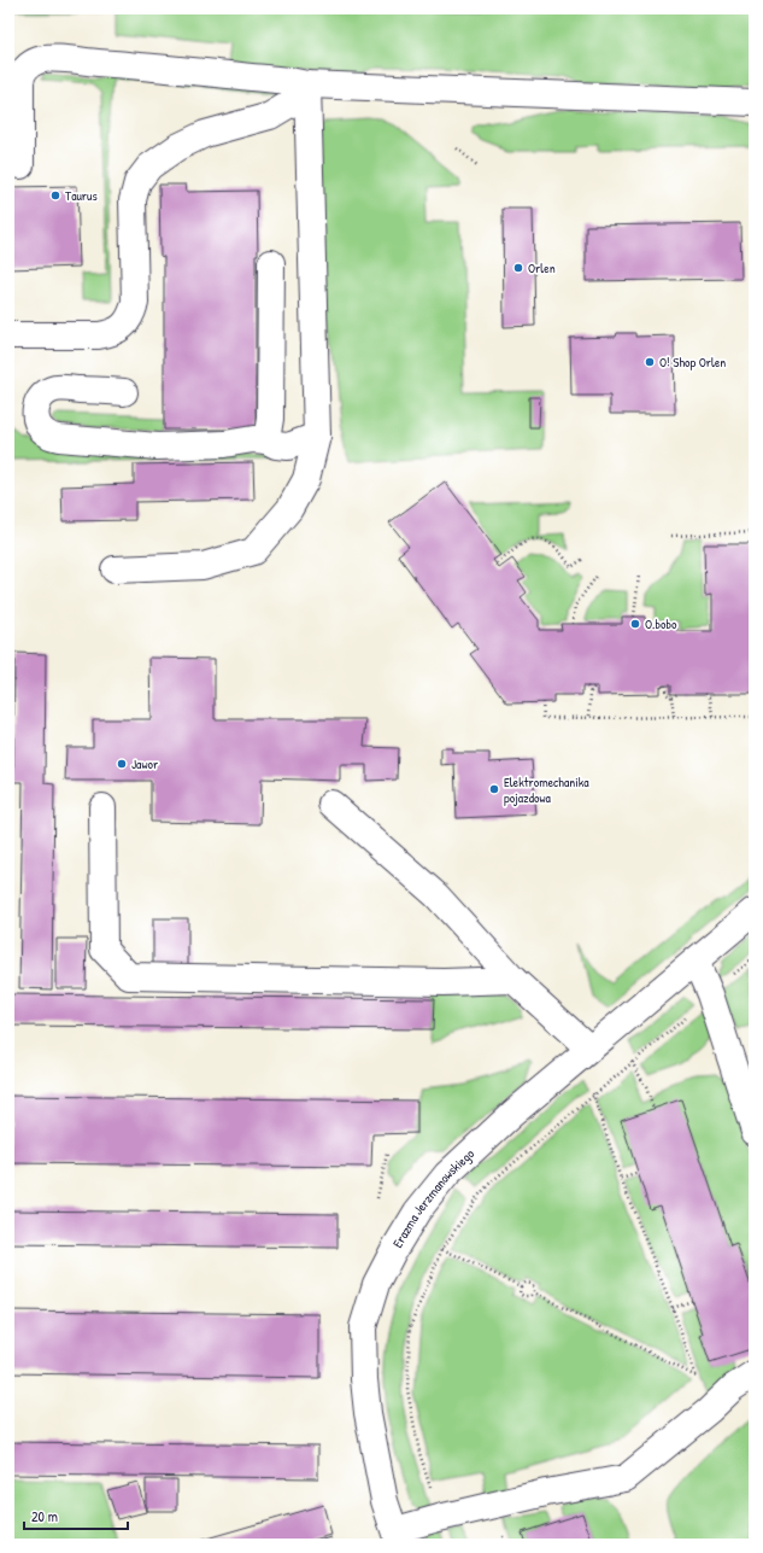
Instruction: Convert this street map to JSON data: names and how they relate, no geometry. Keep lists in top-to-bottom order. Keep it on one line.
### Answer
{"streets":{"street":["Erazma Jerzmanowskiego"]},"places":["Taurus","Orlen","O! Shop Orlen","O.bobo","Jawor","Elektromechanika pojazdowa"],"scale_bar":"20 m"}
